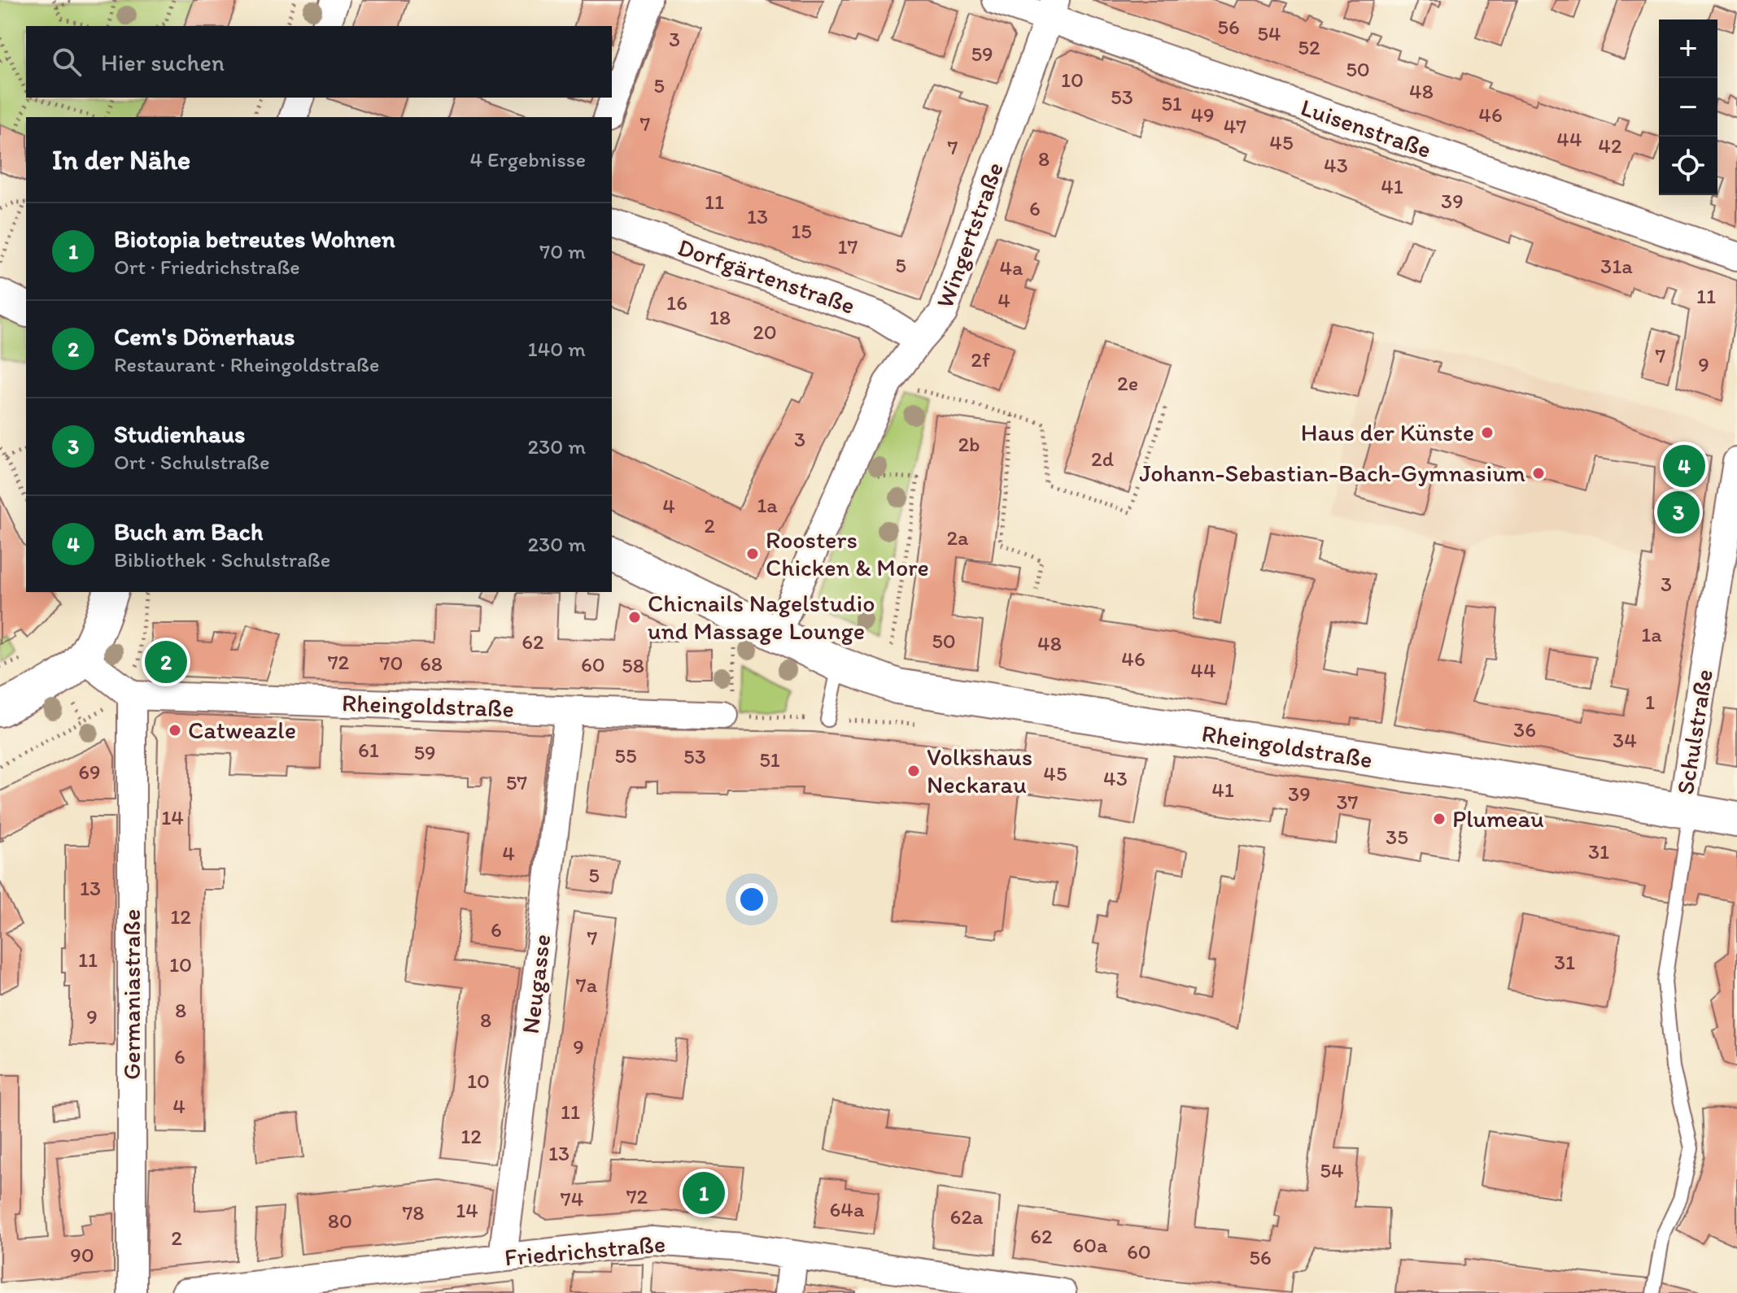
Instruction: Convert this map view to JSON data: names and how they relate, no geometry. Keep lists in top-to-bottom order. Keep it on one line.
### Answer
{"streets":{"street":["Luisenstraße","Wingertstraße","Dorfgärtenstraße","Rheingoldstraße","Schulstraße","Neugasse","Germaniastraße","Friedrichstraße"]},"crossings":[["Luisenstraße","Wingertstraße"],["Wingertstraße","Dorfgärtenstraße"],["Wingertstraße","Rheingoldstraße"],["Rheingoldstraße","Schulstraße"],["Rheingoldstraße","Neugasse"],["Rheingoldstraße","Germaniastraße"],["Neugasse","Friedrichstraße"]],"places":["Haus der Künste","Johann-Sebastian-Bach-Gymnasium","Roosters Chicken & More","Chicnails Nagelstudio und Massage Lounge","Catweazle","Volkshaus Neckarau","Plumeau"],"house_numbers":["56","54","3","52","59","50","10","5","48","53","51","49","46","7","47","44","45","42","7","8","43","41","39","11","6","13","15","17","5","31a","4a","11","4","16","18","20","7","2f","9","2e","3","2b","2d","1a","4","2","2a","3","1a","50","62","48","46","72","70","68","60","58","44","1","36","34","61","59","55","53","51","69","45","43","57","41","39","37","14","35","31","4","5","13","12","6","7","11","31","10","7a","8","9","8","9","6","10","4","11","12","13","54","72","74","64a","14","78","62a","80","62","2","60a","60","90","56"],"page":{"map_buttons":["+","−"],"search":"Hier suchen","heading":["In der Nähe","4 Ergebnisse"],"list":[{"mark":"1","name":"Biotopia betreutes Wohnen","note":"Ort · Friedrichstraße","value":"70 m"},{"mark":"2","name":"Cem's Dönerhaus","note":"Restaurant · Rheingoldstraße","value":"140 m"},{"mark":"3","name":"Studienhaus","note":"Ort · Schulstraße","value":"230 m"},{"mark":"4","name":"Buch am Bach","note":"Bibliothek · Schulstraße","value":"230 m"}],"pins":["4","3","2","1"]}}
